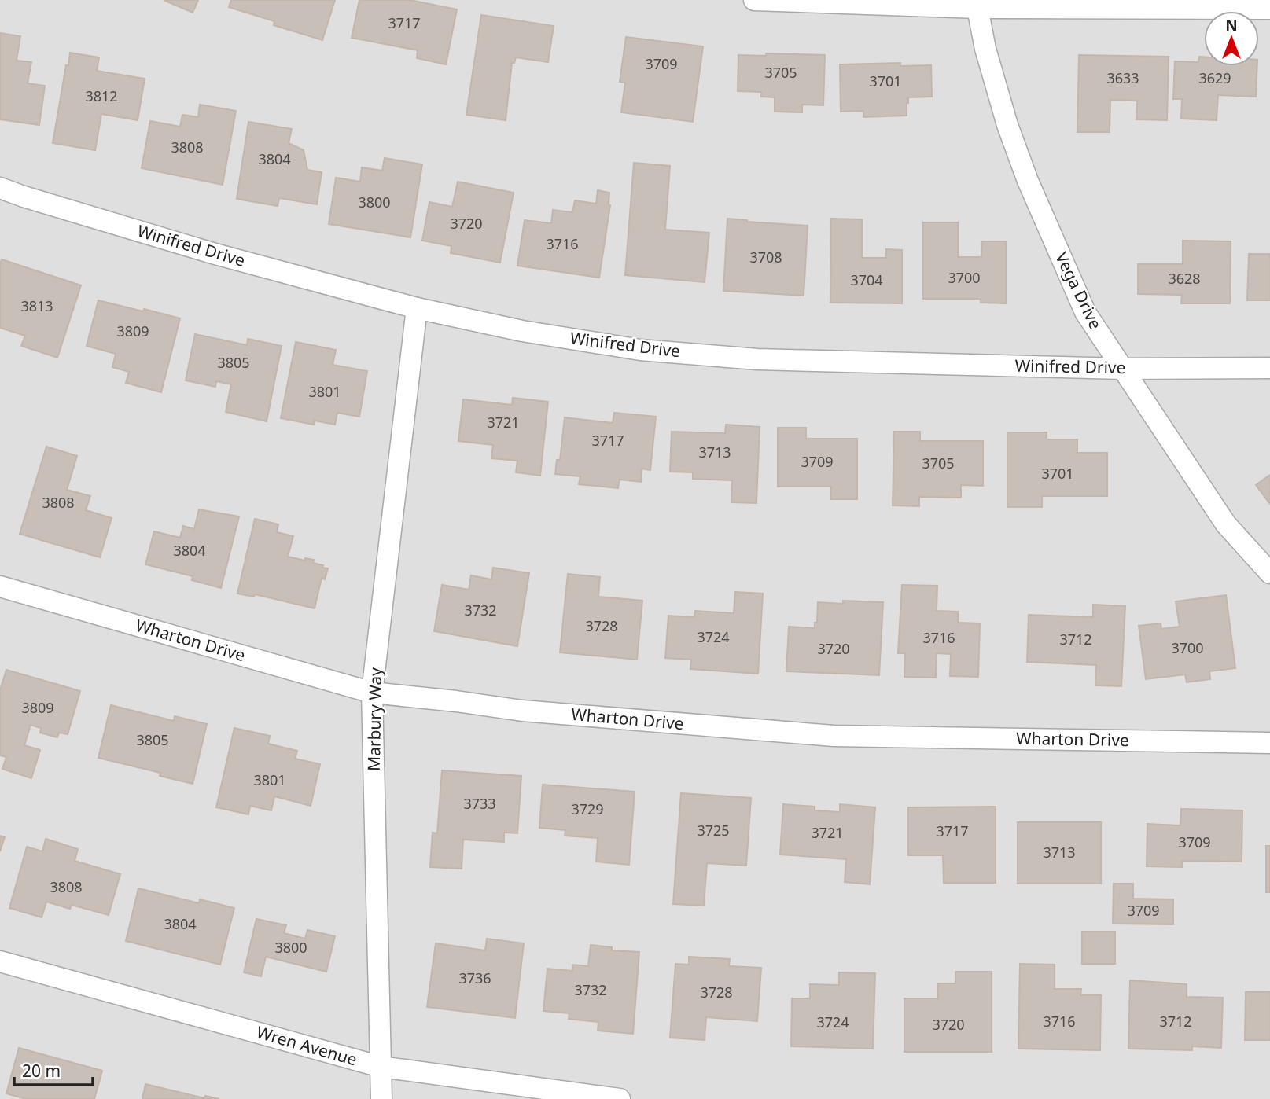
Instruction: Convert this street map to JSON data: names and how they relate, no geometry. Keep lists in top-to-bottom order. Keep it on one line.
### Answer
{"streets":{"street":["Winifred Drive","Vega Drive","Wharton Drive","Marbury Way","Wren Avenue"]},"crossings":[["Winifred Drive","Vega Drive"],["Winifred Drive","Marbury Way"],["Wharton Drive","Marbury Way"],["Marbury Way","Wren Avenue"]],"house_numbers":["3717","3709","3705","3633","3629","3701","3812","3808","3804","3800","3720","3716","3708","3700","3628","3704","3813","3809","3805","3801","3721","3717","3713","3709","3705","3701","3808","3804","3732","3728","3724","3716","3712","3700","3720","3809","3805","3801","3733","3729","3725","3717","3721","3709","3713","3808","3709","3804","3800","3736","3732","3728","3716","3712","3724","3720"],"scale_bar":"20 m","north":"top"}
